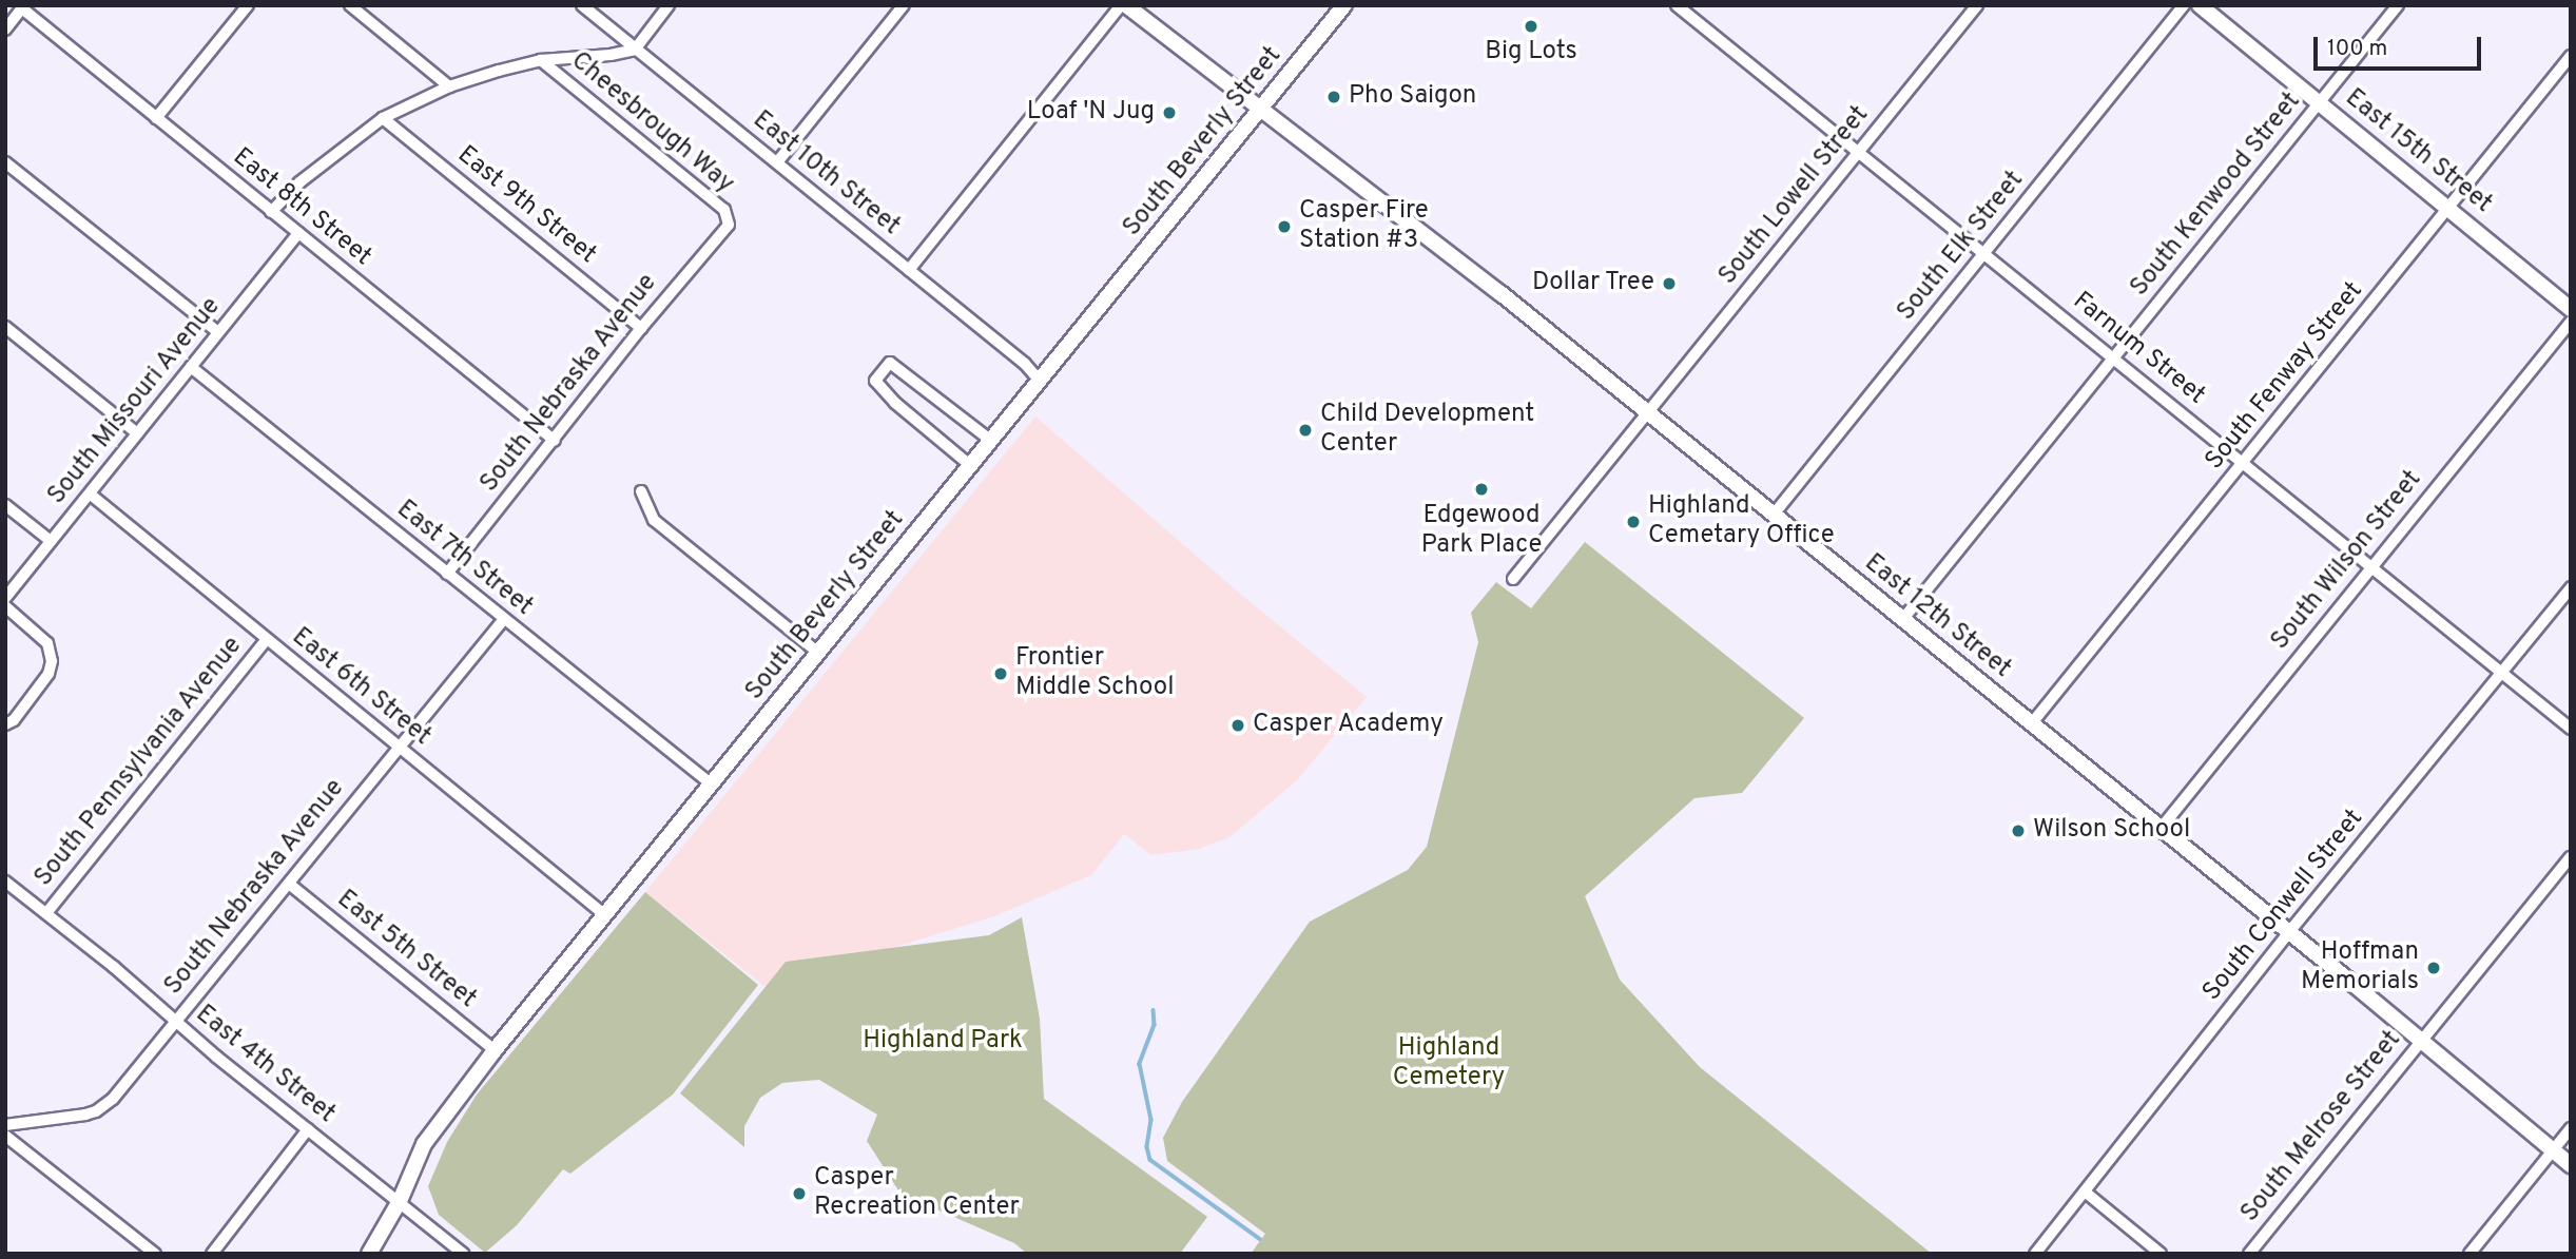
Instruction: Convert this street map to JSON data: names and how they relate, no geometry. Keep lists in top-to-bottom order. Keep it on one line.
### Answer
{"streets":{"main road":["South Beverly Street","East 15th Street","East 12th Street"],"street":["Cheesbrough Way","East 10th Street","South Kenwood Street","South Lowell Street","East 9th Street","East 8th Street","South Elk Street","Farnum Street","South Fenway Street","South Nebraska Avenue","South Missouri Avenue","East 7th Street","South Wilson Street","East 6th Street","South Pennsylvania Avenue","South Conwell Street","East 5th Street","East 4th Street","South Melrose Street"]},"crossings":[["Cheesbrough Way","South Nebraska Avenue"],["South Beverly Street","East 10th Street"],["South Beverly Street","East 7th Street"],["South Beverly Street","East 12th Street"],["South Beverly Street","East 6th Street"],["South Beverly Street","East 5th Street"],["South Beverly Street","East 4th Street"],["East 15th Street","South Kenwood Street"],["East 15th Street","South Fenway Street"],["South Kenwood Street","Farnum Street"],["South Kenwood Street","East 12th Street"],["South Lowell Street","Farnum Street"],["South Lowell Street","East 12th Street"],["East 9th Street","South Nebraska Avenue"],["East 8th Street","South Nebraska Avenue"],["East 8th Street","South Missouri Avenue"],["South Elk Street","Farnum Street"],["South Elk Street","East 12th Street"],["Farnum Street","South Fenway Street"],["Farnum Street","South Wilson Street"],["Farnum Street","South Conwell Street"],["South Fenway Street","East 12th Street"],["South Nebraska Avenue","East 7th Street"],["South Nebraska Avenue","East 6th Street"],["South Nebraska Avenue","East 5th Street"],["South Nebraska Avenue","East 4th Street"],["South Missouri Avenue","East 7th Street"],["South Missouri Avenue","East 6th Street"],["South Wilson Street","East 12th Street"],["East 12th Street","South Conwell Street"],["East 12th Street","South Melrose Street"],["East 6th Street","South Pennsylvania Avenue"],["South Pennsylvania Avenue","East 4th Street"]],"parks":["Highland Park","Highland Cemetery"],"places":["Big Lots","Pho Saigon","Loaf 'N Jug","Casper Fire Station #3","Dollar Tree","Child Development Center","Edgewood Park Place","Highland Cemetary Office","Frontier Middle School","Casper Academy","Wilson School","Hoffman Memorials","Casper Recreation Center"],"scale_bar":"100 m"}
